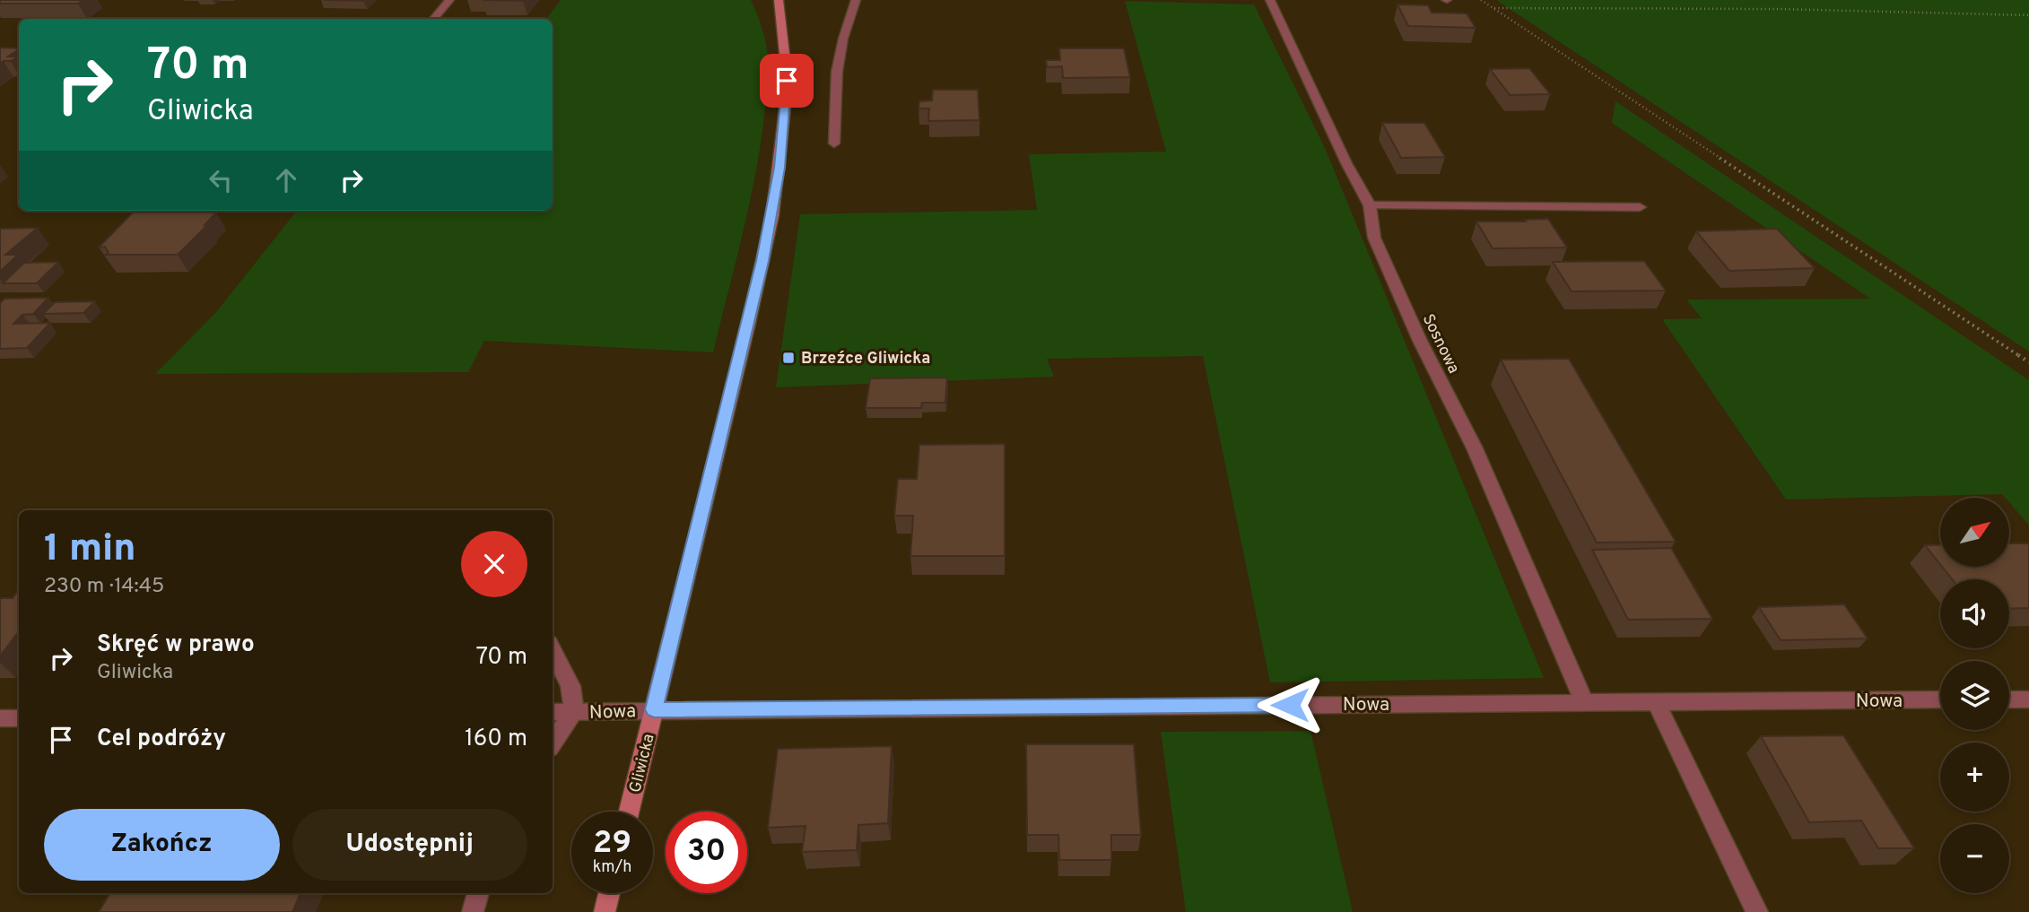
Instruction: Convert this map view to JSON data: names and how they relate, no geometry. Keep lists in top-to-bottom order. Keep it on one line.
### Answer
{"streets":{"main road":["Gliwicka"],"street":["Sosnowa","Nowa"]},"crossings":[["Sosnowa","Nowa"],["Nowa","Gliwicka"]],"places":{"transit":["Brzeźce Gliwicka"]},"north":"top right","page":{"turn":["70 m","Gliwicka"],"map_buttons":["+","−"],"heading":["1 min","230 m · 14:45"],"list":[{"name":"Skręć w prawo","note":"Gliwicka","value":"70 m"},{"name":"Cel podróży","value":"160 m"}],"buttons":["Zakończ","Udostępnij"],"speed":"29 km/h","limit":"30"}}
